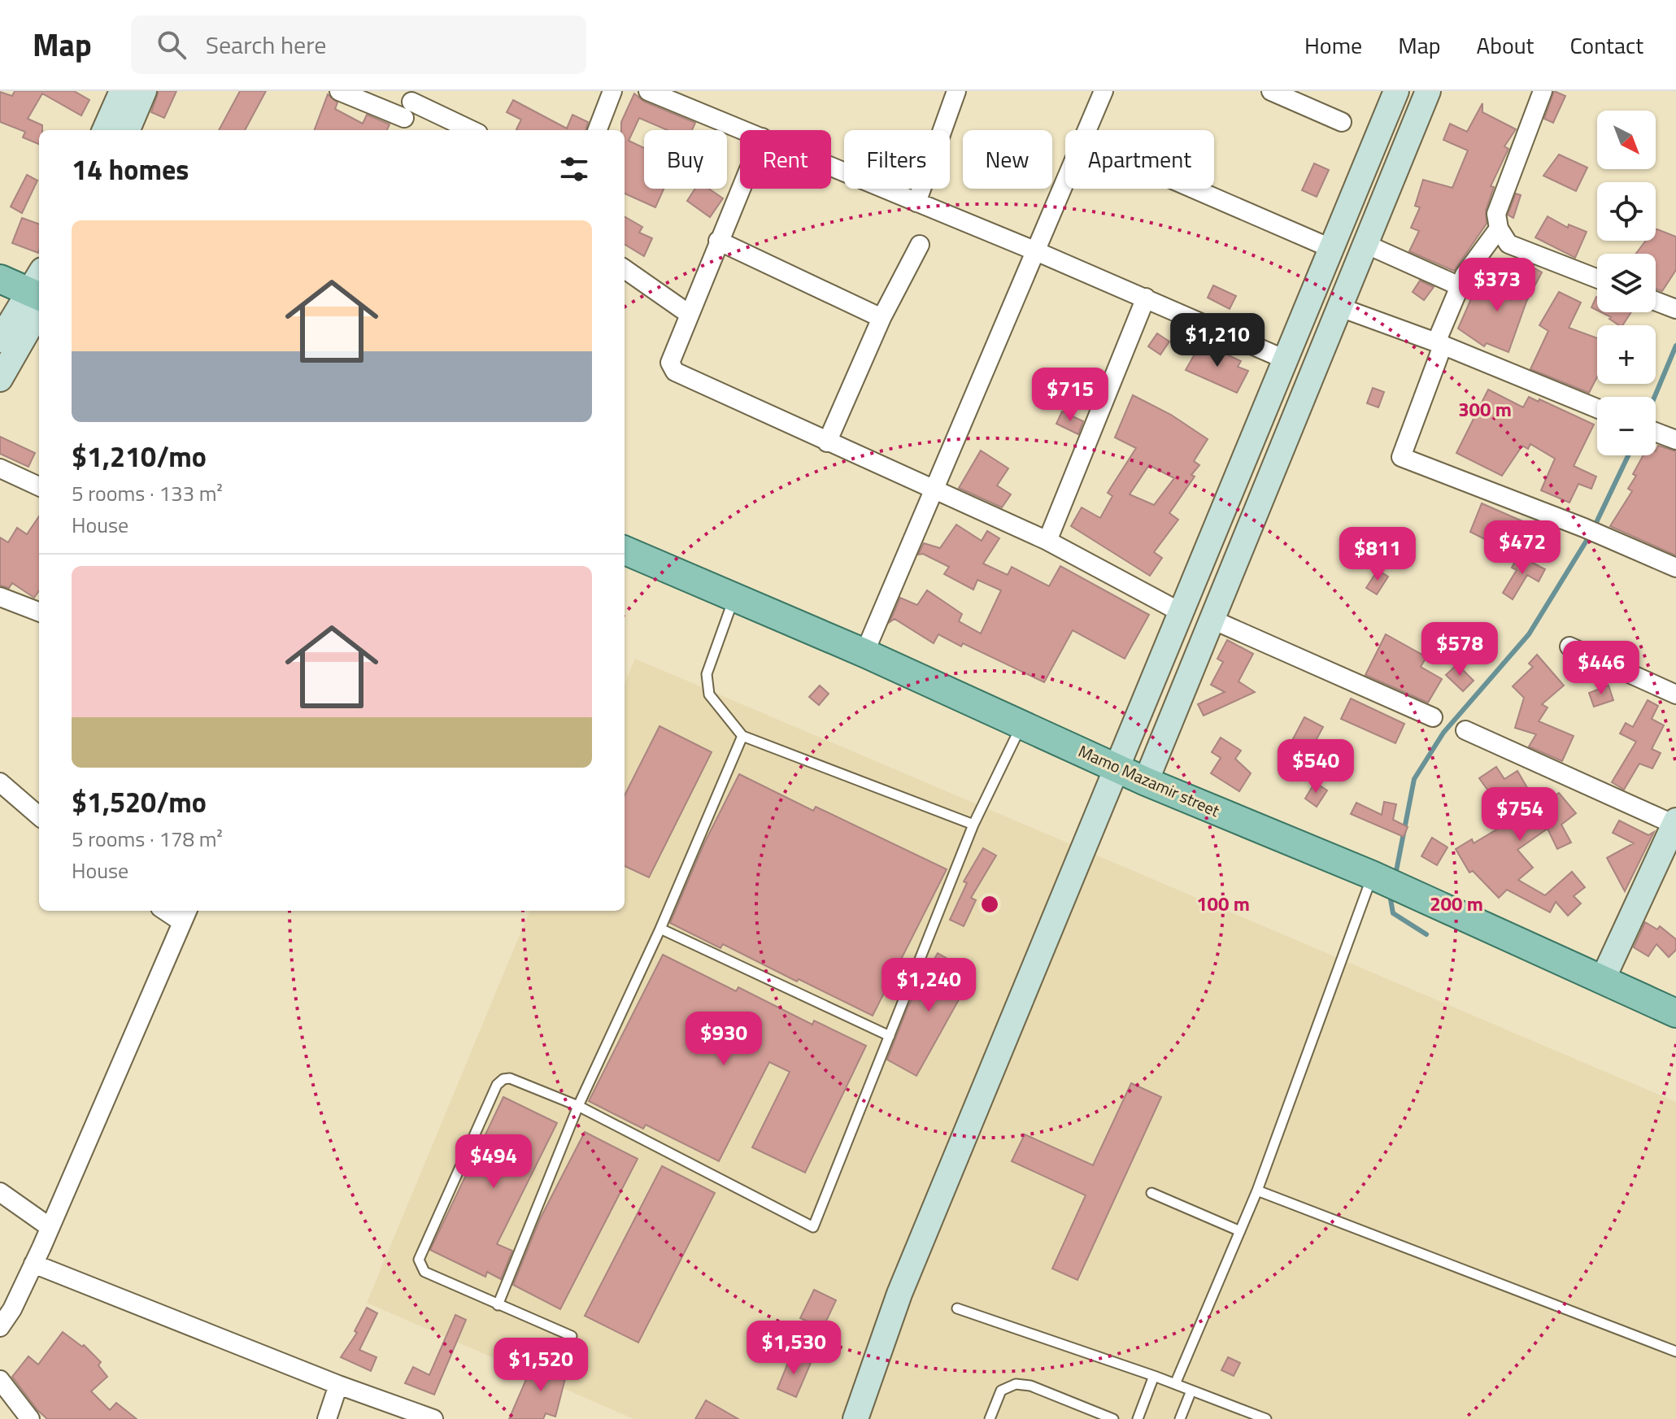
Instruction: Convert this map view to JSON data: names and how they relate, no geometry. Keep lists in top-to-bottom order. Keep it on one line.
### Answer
{"streets":{"main road":["Mamo Mazamir street"]},"north":"bottom right","page":{"header":"Map","search":"Search here","nav":["Home","Map","About","Contact"],"map_buttons":["+","−"],"chip":["Buy","Rent","Filters","New","Apartment"],"heading":"14 homes","list":[{"name":"$1,210/mo","note":"5 rooms · 133 m² · House"},{"name":"$1,520/mo","note":"5 rooms · 178 m² · House"}],"price":["$373","$1,210","$715","$472","$811","$578","$446","$540","$754","$1,240","$930","$494","$1,530","$1,520"]},"rings":["300 m","100 m","200 m"]}
